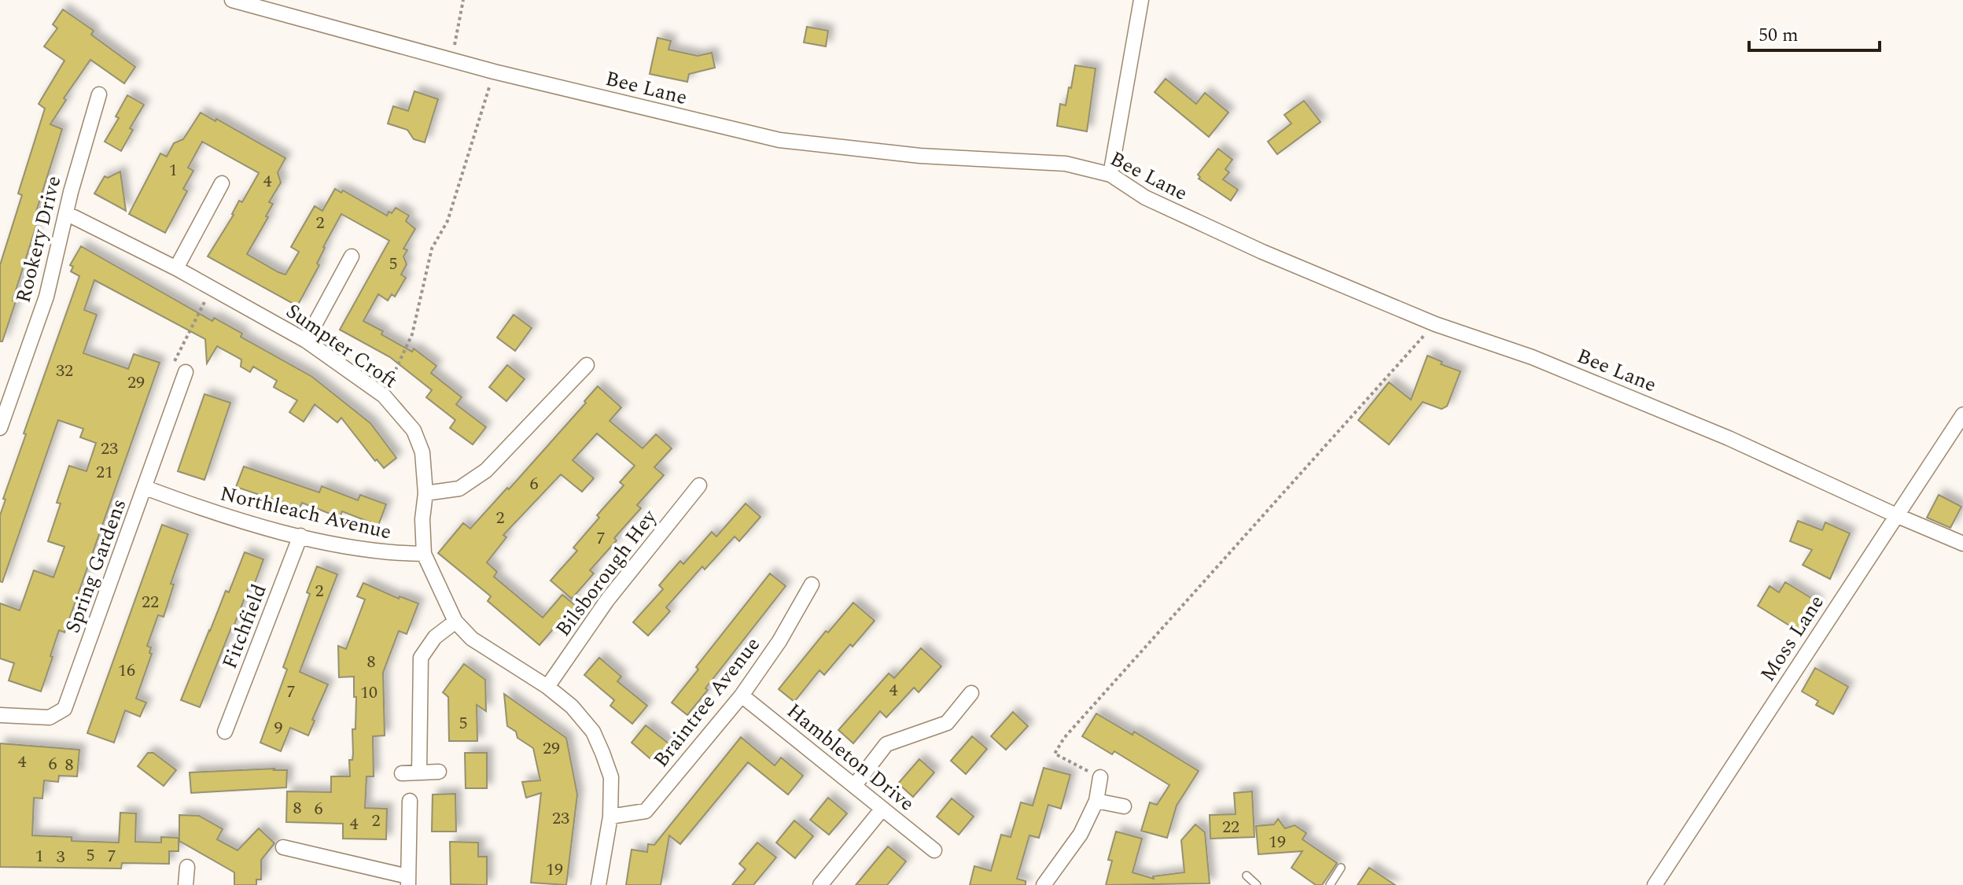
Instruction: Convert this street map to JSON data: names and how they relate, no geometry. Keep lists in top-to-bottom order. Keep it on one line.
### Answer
{"streets":{"street":["Bee Lane","Rookery Drive","Sumpter Croft","Northleach Avenue","Spring Gardens","Bilsborough Hey","Fitchfield","Moss Lane","Braintree Avenue","Hambleton Drive"]},"crossings":[["Bee Lane","Moss Lane"],["Rookery Drive","Sumpter Croft"],["Sumpter Croft","Northleach Avenue"],["Sumpter Croft","Bilsborough Hey"],["Sumpter Croft","Braintree Avenue"],["Northleach Avenue","Spring Gardens"],["Northleach Avenue","Fitchfield"],["Braintree Avenue","Hambleton Drive"]],"house_numbers":["1","4","2","5","32","29","23","21","6","2","7","2","22","8","16","4","7","10","5","9","29","4","6","8","8","6","23","2","4","22","19","5","1","7","3","19"],"scale_bar":"50 m"}
